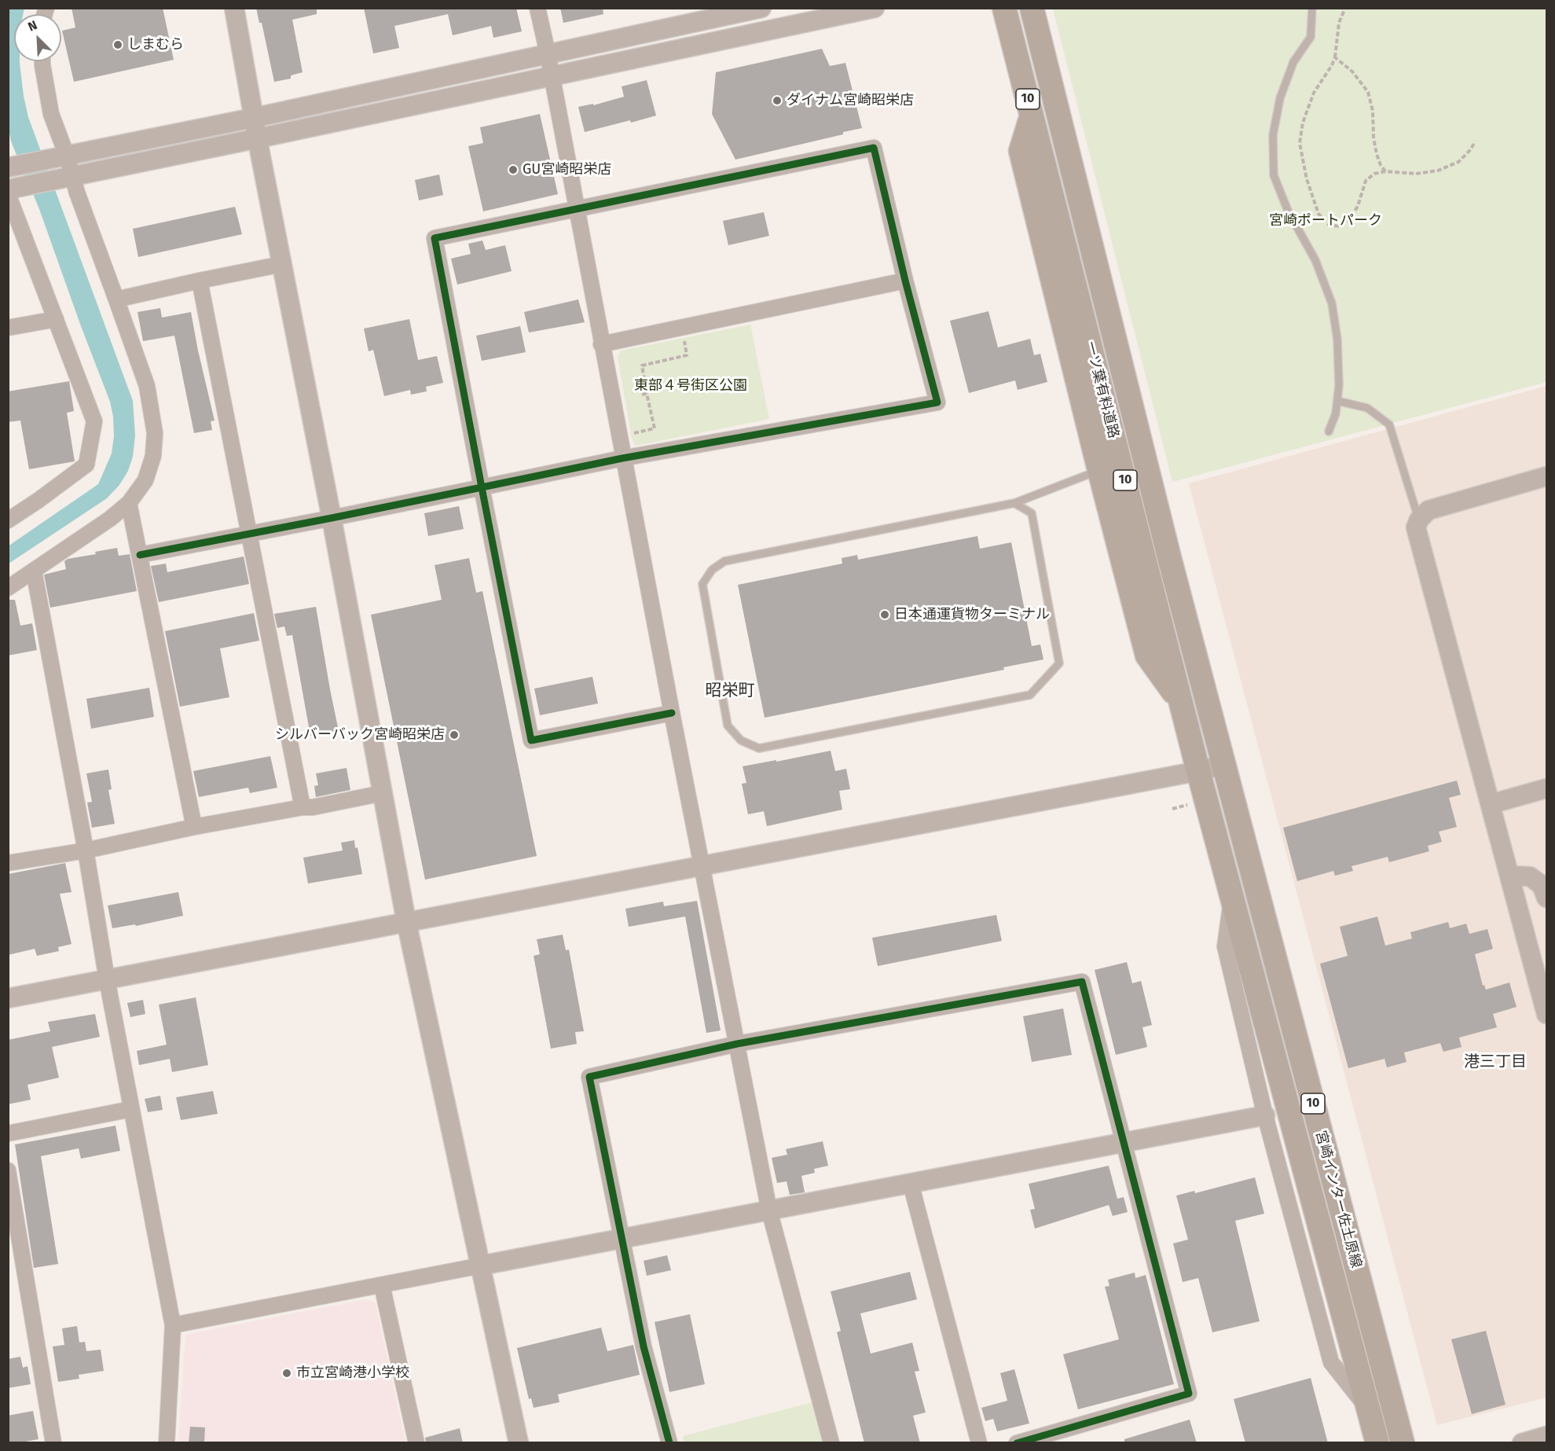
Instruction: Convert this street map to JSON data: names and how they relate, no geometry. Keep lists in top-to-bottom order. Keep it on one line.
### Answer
{"streets":{"main road":["10","一ツ葉有料道路","宮崎インター佐土原線"]},"crossings":[["一ツ葉有料道路","宮崎インター佐土原線"]],"districts":["昭栄町","港三丁目"],"parks":["宮崎ポートパーク","東部４号街区公園"],"places":["しまむら","ダイナム宮崎昭栄店","GU宮崎昭栄店","日本通運貨物ターミナル","シルバーバック宮崎昭栄店","市立宮崎港小学校"],"north":"top left"}
